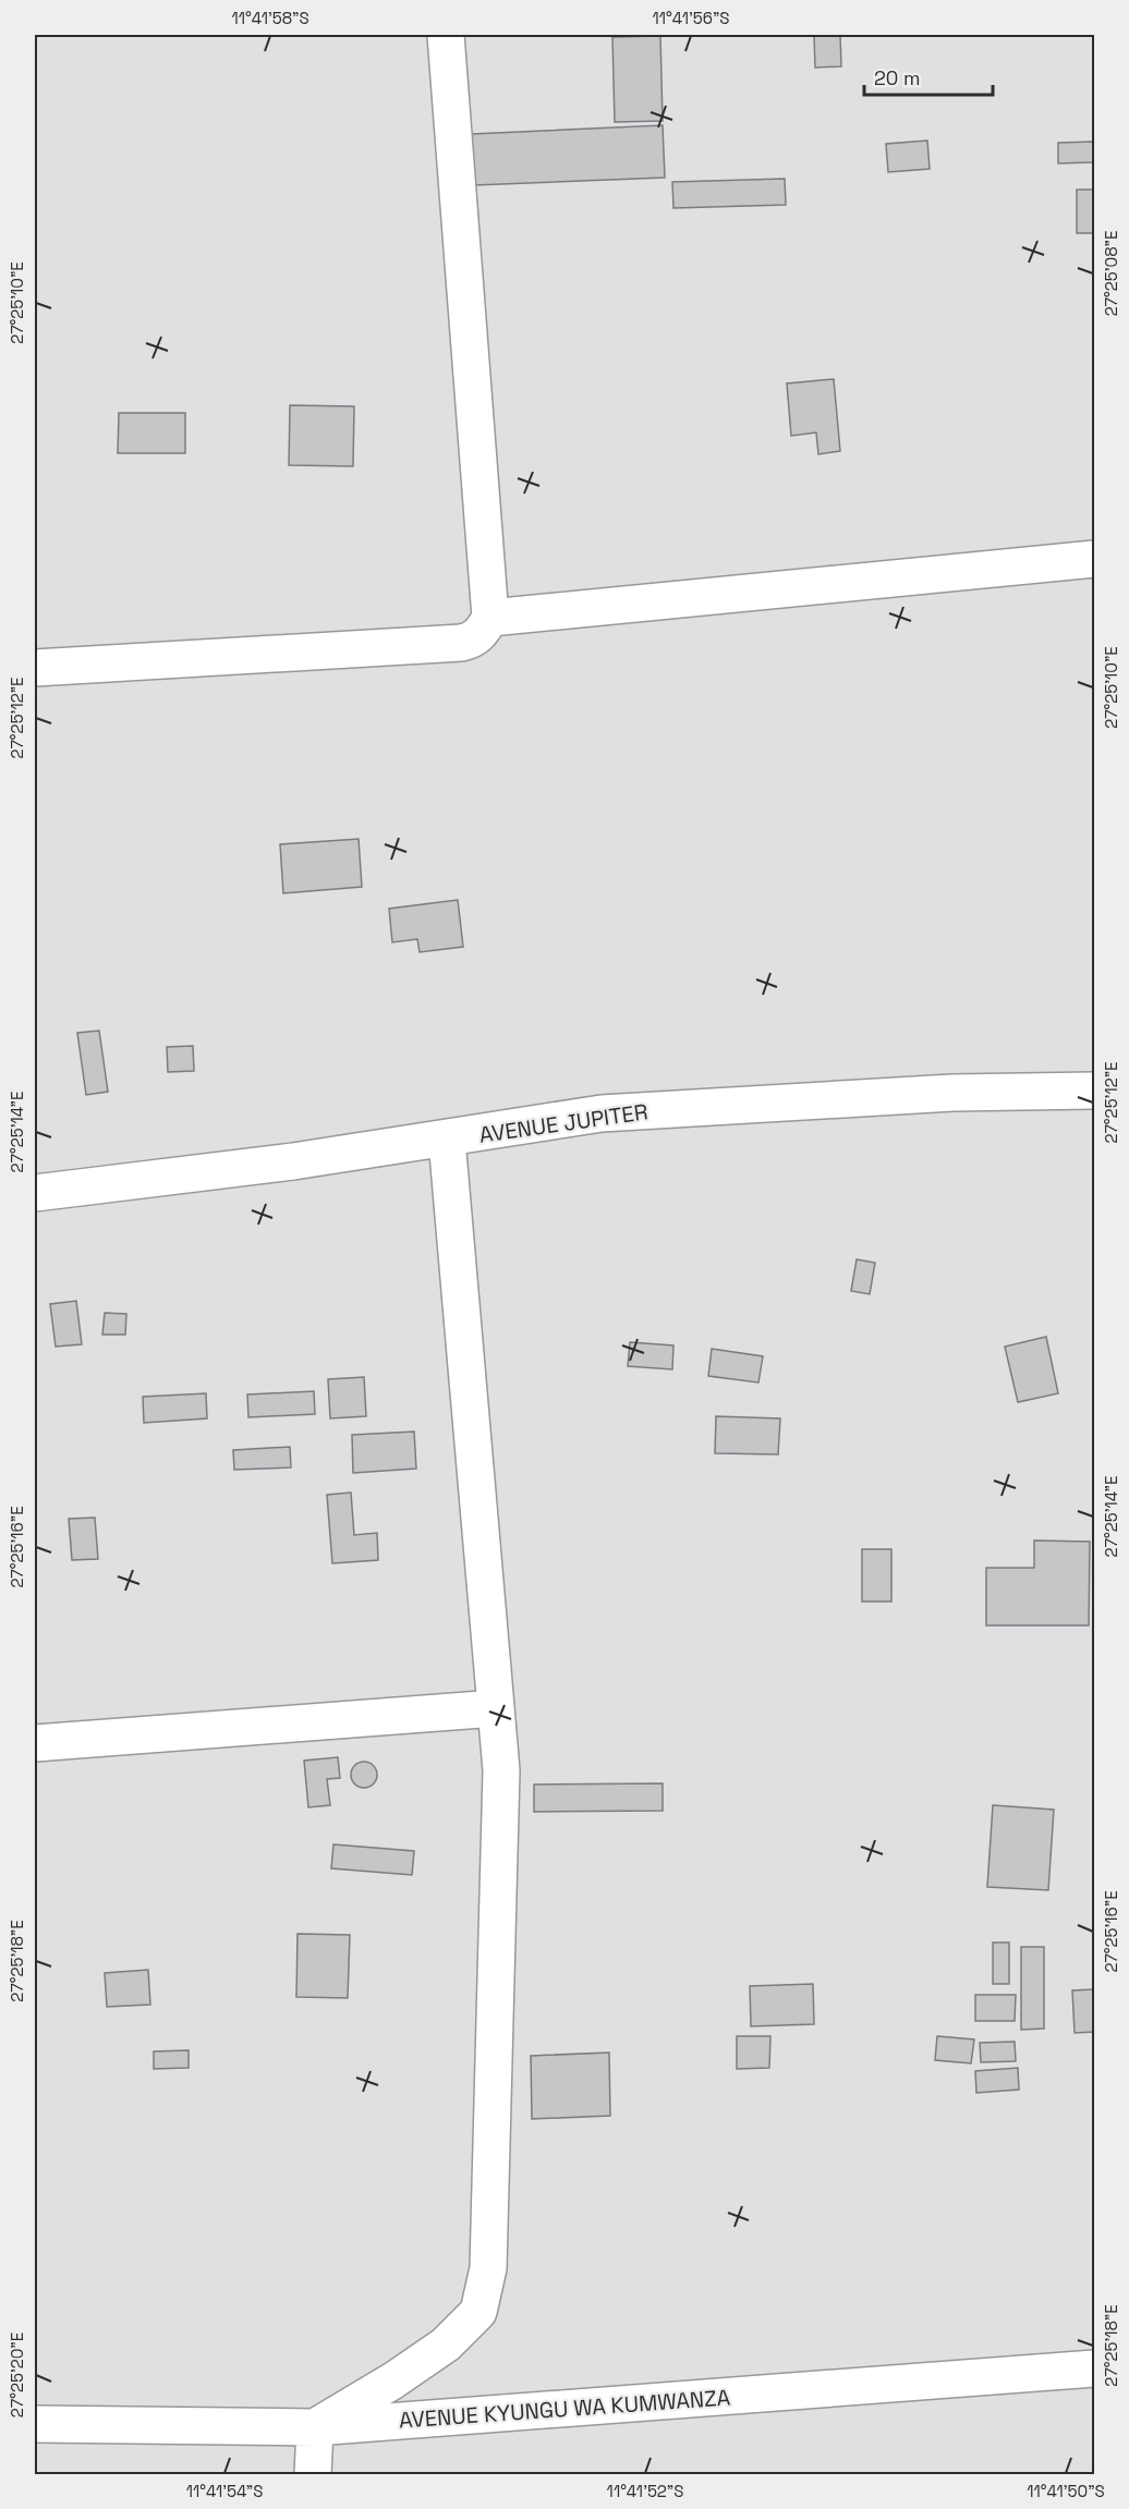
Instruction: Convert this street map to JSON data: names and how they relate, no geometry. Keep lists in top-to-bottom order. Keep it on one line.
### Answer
{"streets":{"street":["AVENUE JUPITER","AVENUE KYUNGU WA KUMWANZA"]},"scale_bar":"20 m","coordinates":["11°41'58\"S","11°41'56\"S","27°25'08\"E","27°25'10\"E","27°25'12\"E","27°25'14\"E","27°25'16\"E","27°25'18\"E","27°25'20\"E","11°41'54\"S","11°41'52\"S","11°41'50\"S"]}
